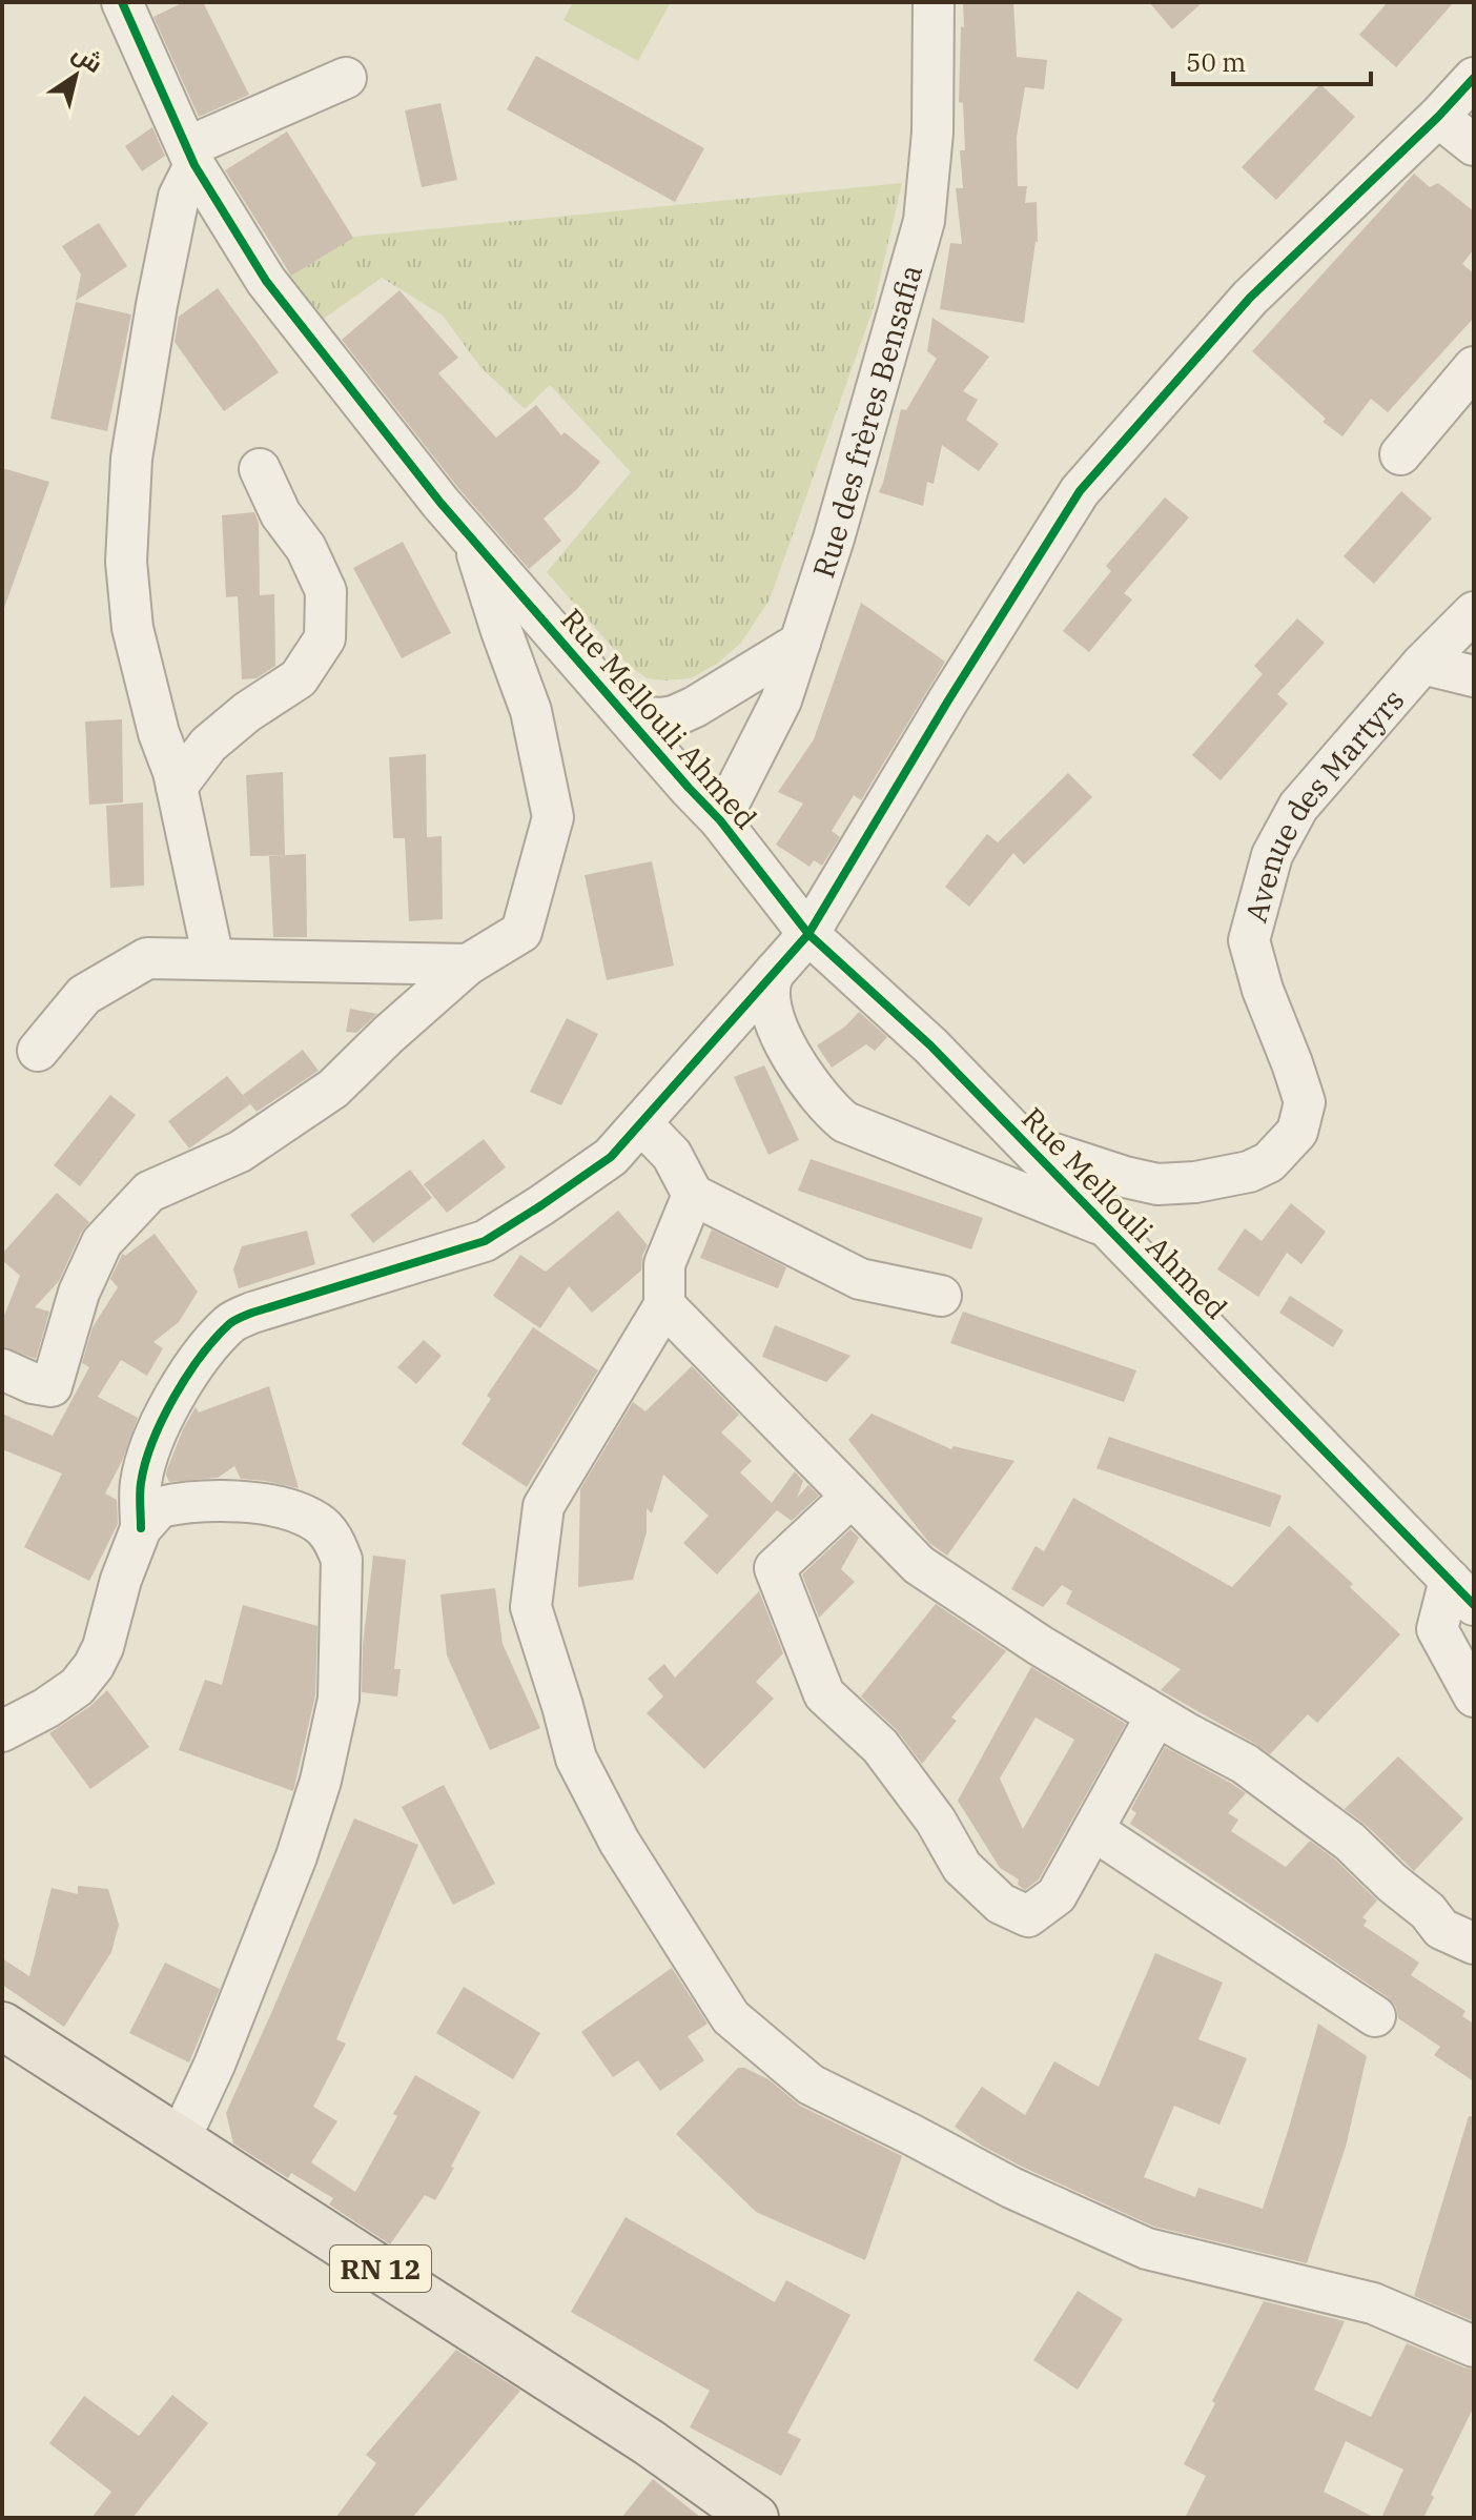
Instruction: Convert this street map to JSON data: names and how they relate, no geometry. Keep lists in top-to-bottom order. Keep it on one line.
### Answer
{"streets":{"main road":["RN 12"],"street":["Rue des frères Bensafia","Rue Mellouli Ahmed","Avenue des Martyrs"]},"crossings":[["Rue des frères Bensafia","Rue Mellouli Ahmed"],["Rue Mellouli Ahmed","Avenue des Martyrs"]],"scale_bar":"50 m","north":"top right"}
